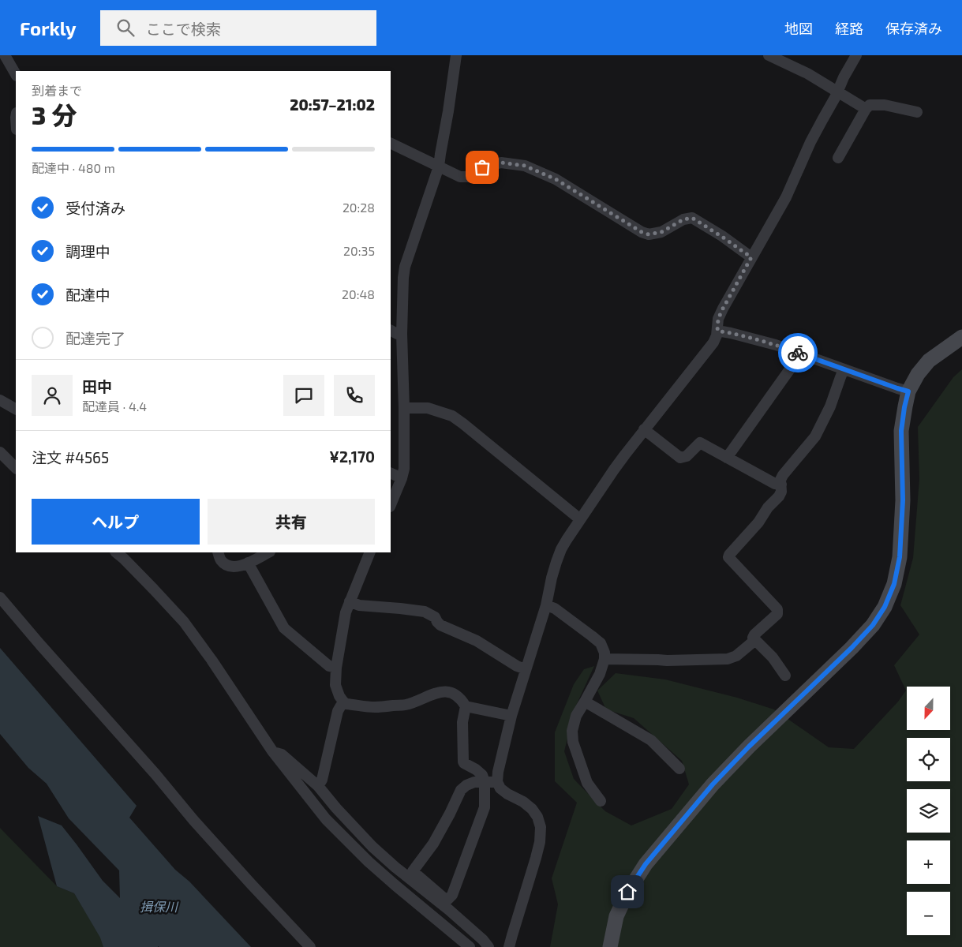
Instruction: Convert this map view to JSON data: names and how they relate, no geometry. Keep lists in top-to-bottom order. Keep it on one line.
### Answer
{"water":["揖保川"],"north":"bottom","page":{"header":"Forkly","search":"ここで検索","nav":["地図","経路","保存済み"],"heading":["3 分","到着まで","20:57–21:02"],"panel":["田中","配達員 · 4.4","注文 #4565","¥2,170"],"bar":"配達中 · 480 m","list":[["受付済み","20:28"],["調理中","20:35"],["配達中","20:48"],"配達完了"],"buttons":["ヘルプ","共有"],"map_buttons":["+","−"]}}
